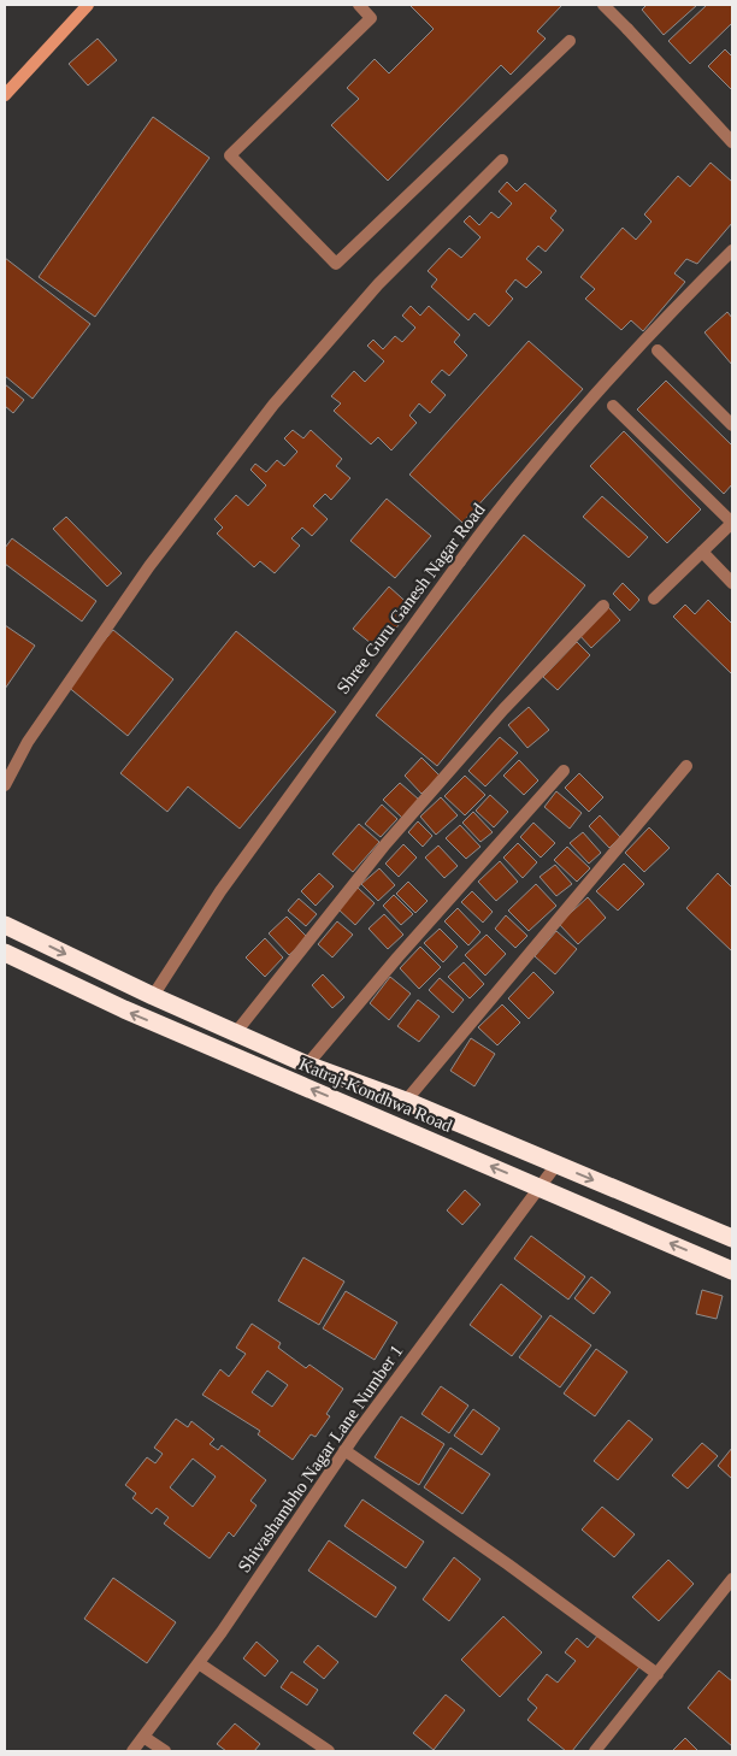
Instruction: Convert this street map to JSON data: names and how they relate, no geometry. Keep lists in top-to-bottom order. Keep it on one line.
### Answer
{"streets":{"highway":["Katraj-Kondhwa Road"],"street":["Shree Guru Ganesh Nagar Road","Shivashambho Nagar Lane Number 1"]},"crossings":[["Shree Guru Ganesh Nagar Road","Katraj-Kondhwa Road"],["Katraj-Kondhwa Road","Shivashambho Nagar Lane Number 1"]]}
